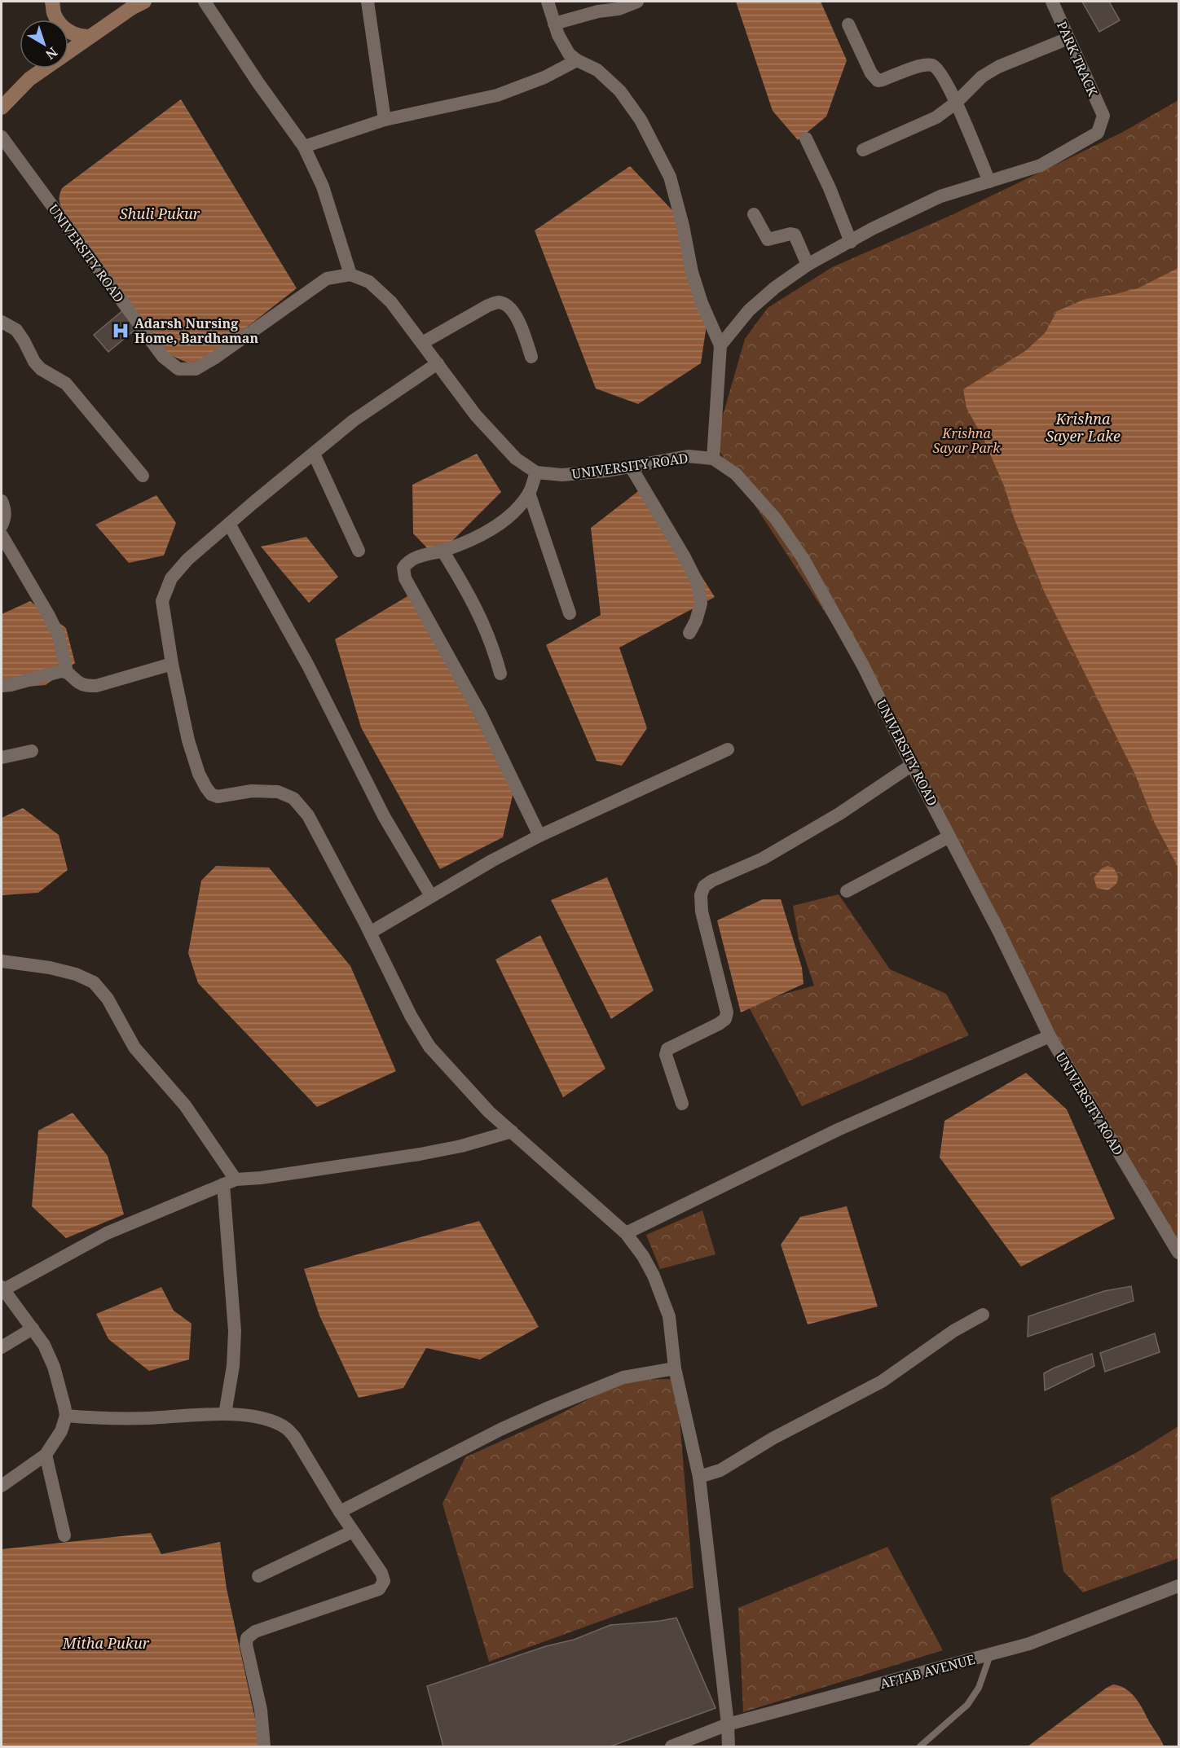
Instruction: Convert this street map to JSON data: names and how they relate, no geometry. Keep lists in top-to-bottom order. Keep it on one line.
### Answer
{"streets":{"street":["PARK TRACK","UNIVERSITY ROAD","AFTAB AVENUE"]},"water":["Shuli Pukur","Krishna Sayer Lake","Mitha Pukur"],"parks":["Krishna Sayar Park"],"places":{"hospital":["Adarsh Nursing Home, Bardhaman"]},"north":"bottom right"}
